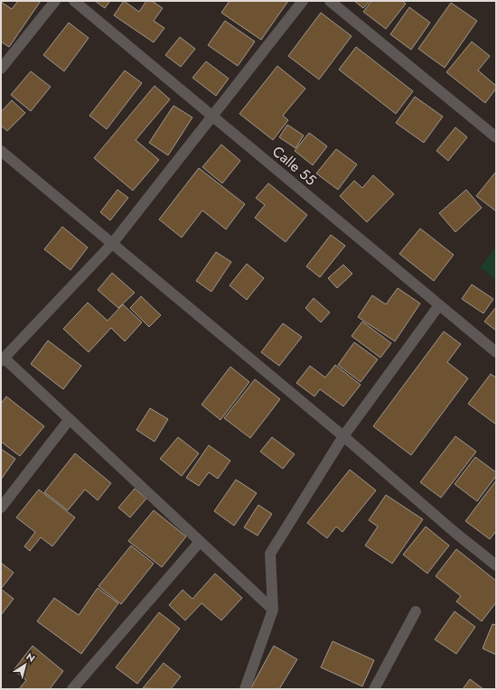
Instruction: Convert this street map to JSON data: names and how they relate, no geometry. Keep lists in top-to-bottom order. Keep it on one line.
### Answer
{"streets":{"street":["Calle 55"]},"north":"top right"}
